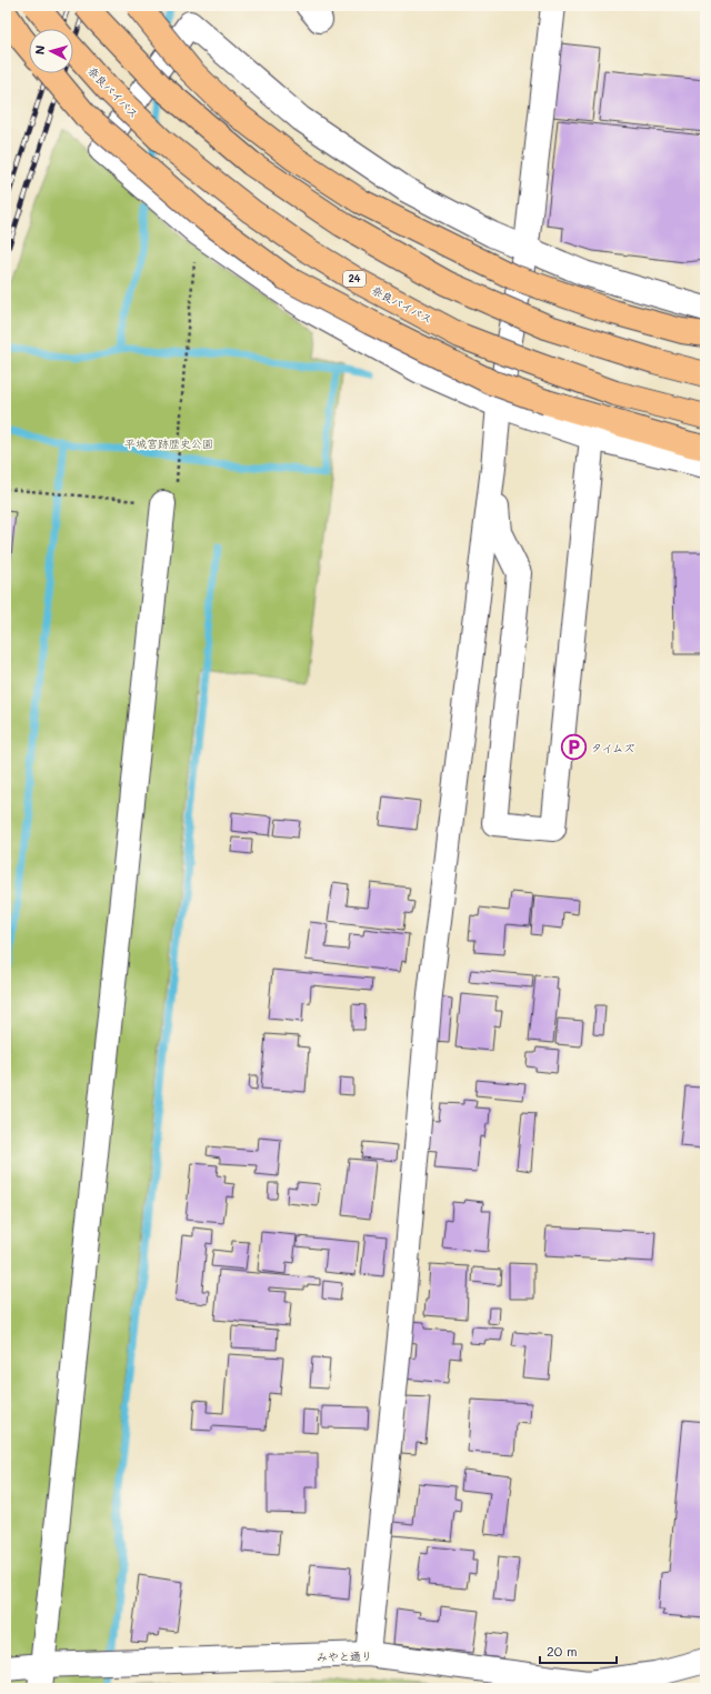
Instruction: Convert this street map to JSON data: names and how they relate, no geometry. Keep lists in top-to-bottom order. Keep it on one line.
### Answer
{"streets":{"highway":["奈良バイパス","24"],"street":["みやと通り"]},"parks":["平城宮跡歴史公園"],"places":{"parking":["タイムズ"]},"scale_bar":"20 m","north":"left"}
